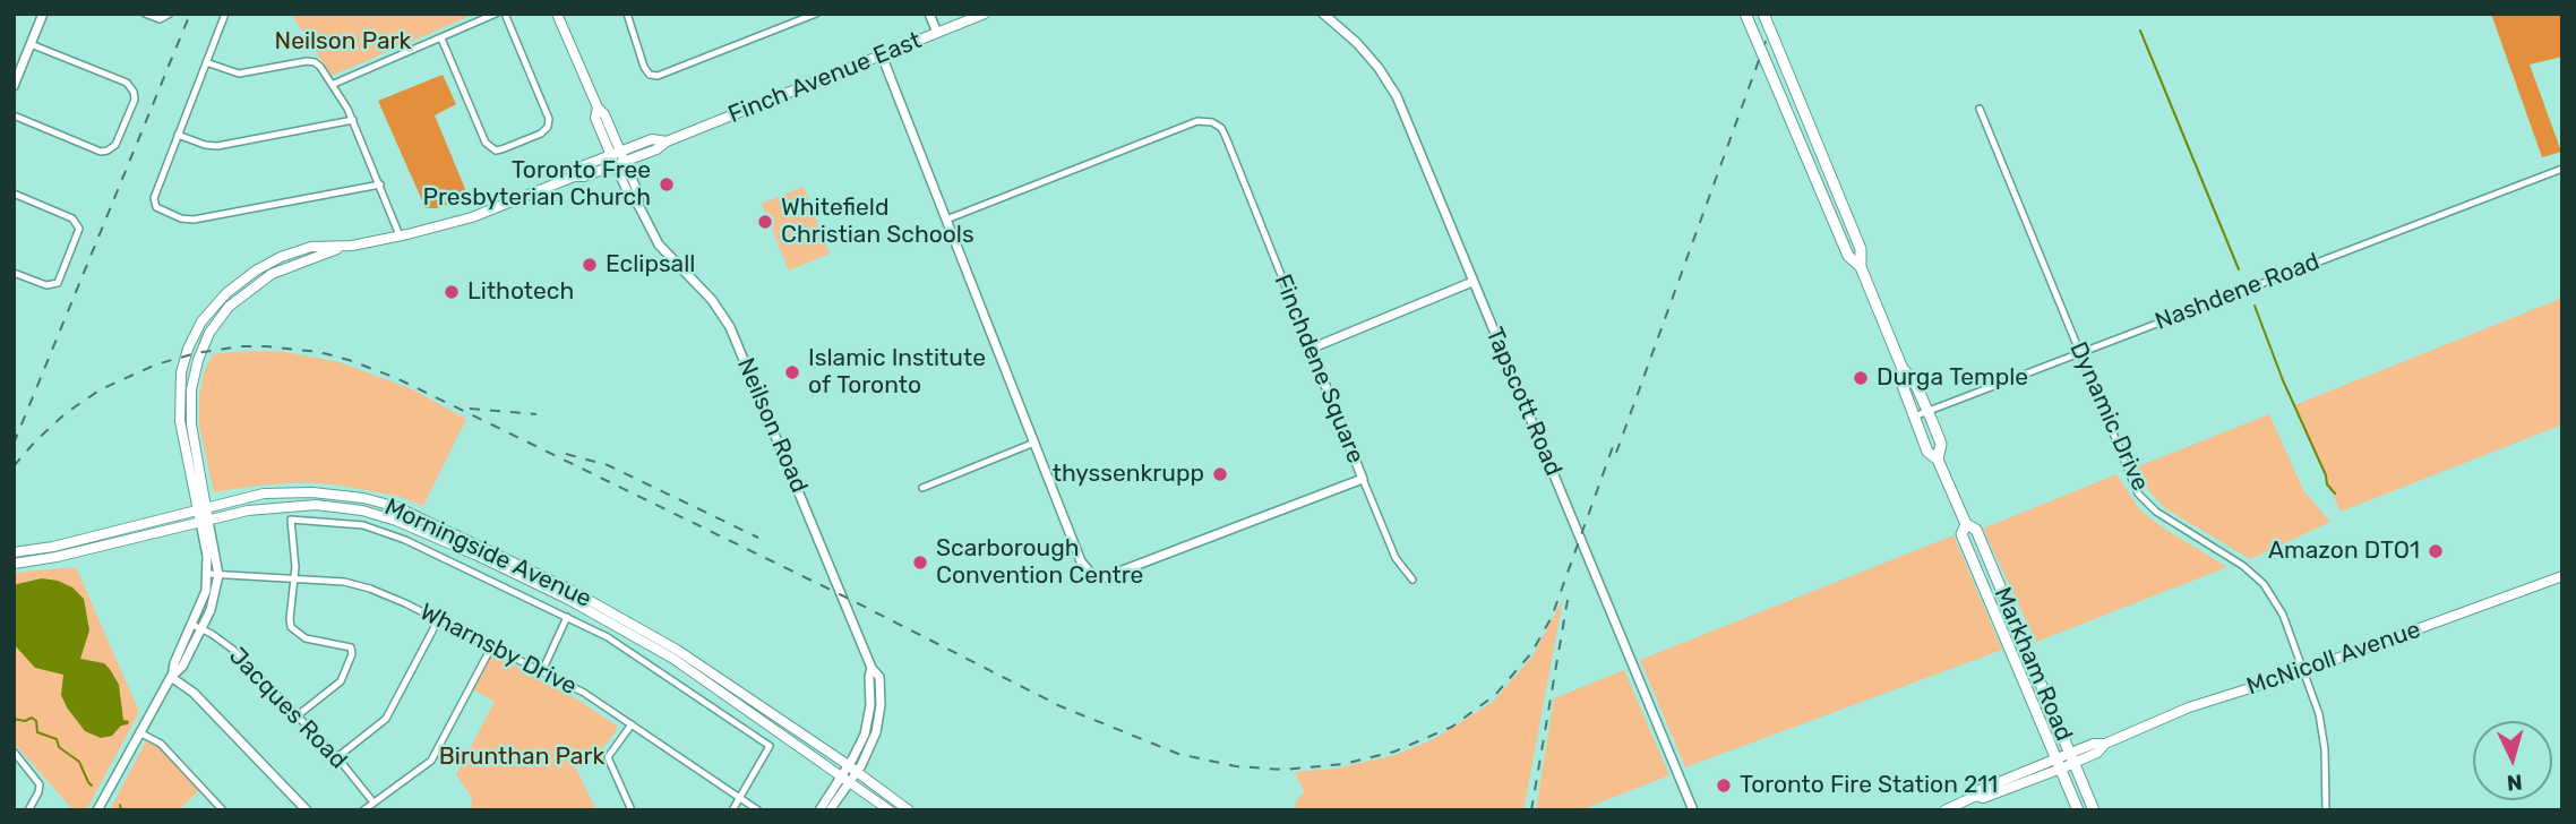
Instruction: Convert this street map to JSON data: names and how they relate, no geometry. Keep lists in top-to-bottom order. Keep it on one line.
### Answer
{"streets":{"main road":["Finch Avenue East","Neilson Road","Morningside Avenue","McNicoll Avenue","Markham Road"],"street":["Nashdene Road","Finchdene Square","Tapscott Road","Dynamic Drive","Wharnsby Drive","Jacques Road"]},"crossings":[["Finch Avenue East","Finchdene Square"],["Finch Avenue East","Neilson Road"],["Finch Avenue East","Morningside Avenue"],["Nashdene Road","Dynamic Drive"],["Nashdene Road","Markham Road"],["Dynamic Drive","McNicoll Avenue"],["Neilson Road","Morningside Avenue"],["McNicoll Avenue","Markham Road"]],"parks":["Neilson Park","Birunthan Park"],"places":["Toronto Free Presbyterian Church","Whitefield Christian Schools","Eclipsall","Lithotech","Islamic Institute of Toronto","Durga Temple","thyssenkrupp","Amazon DTO1","Scarborough Convention Centre","Toronto Fire Station 211"],"north":"bottom"}
